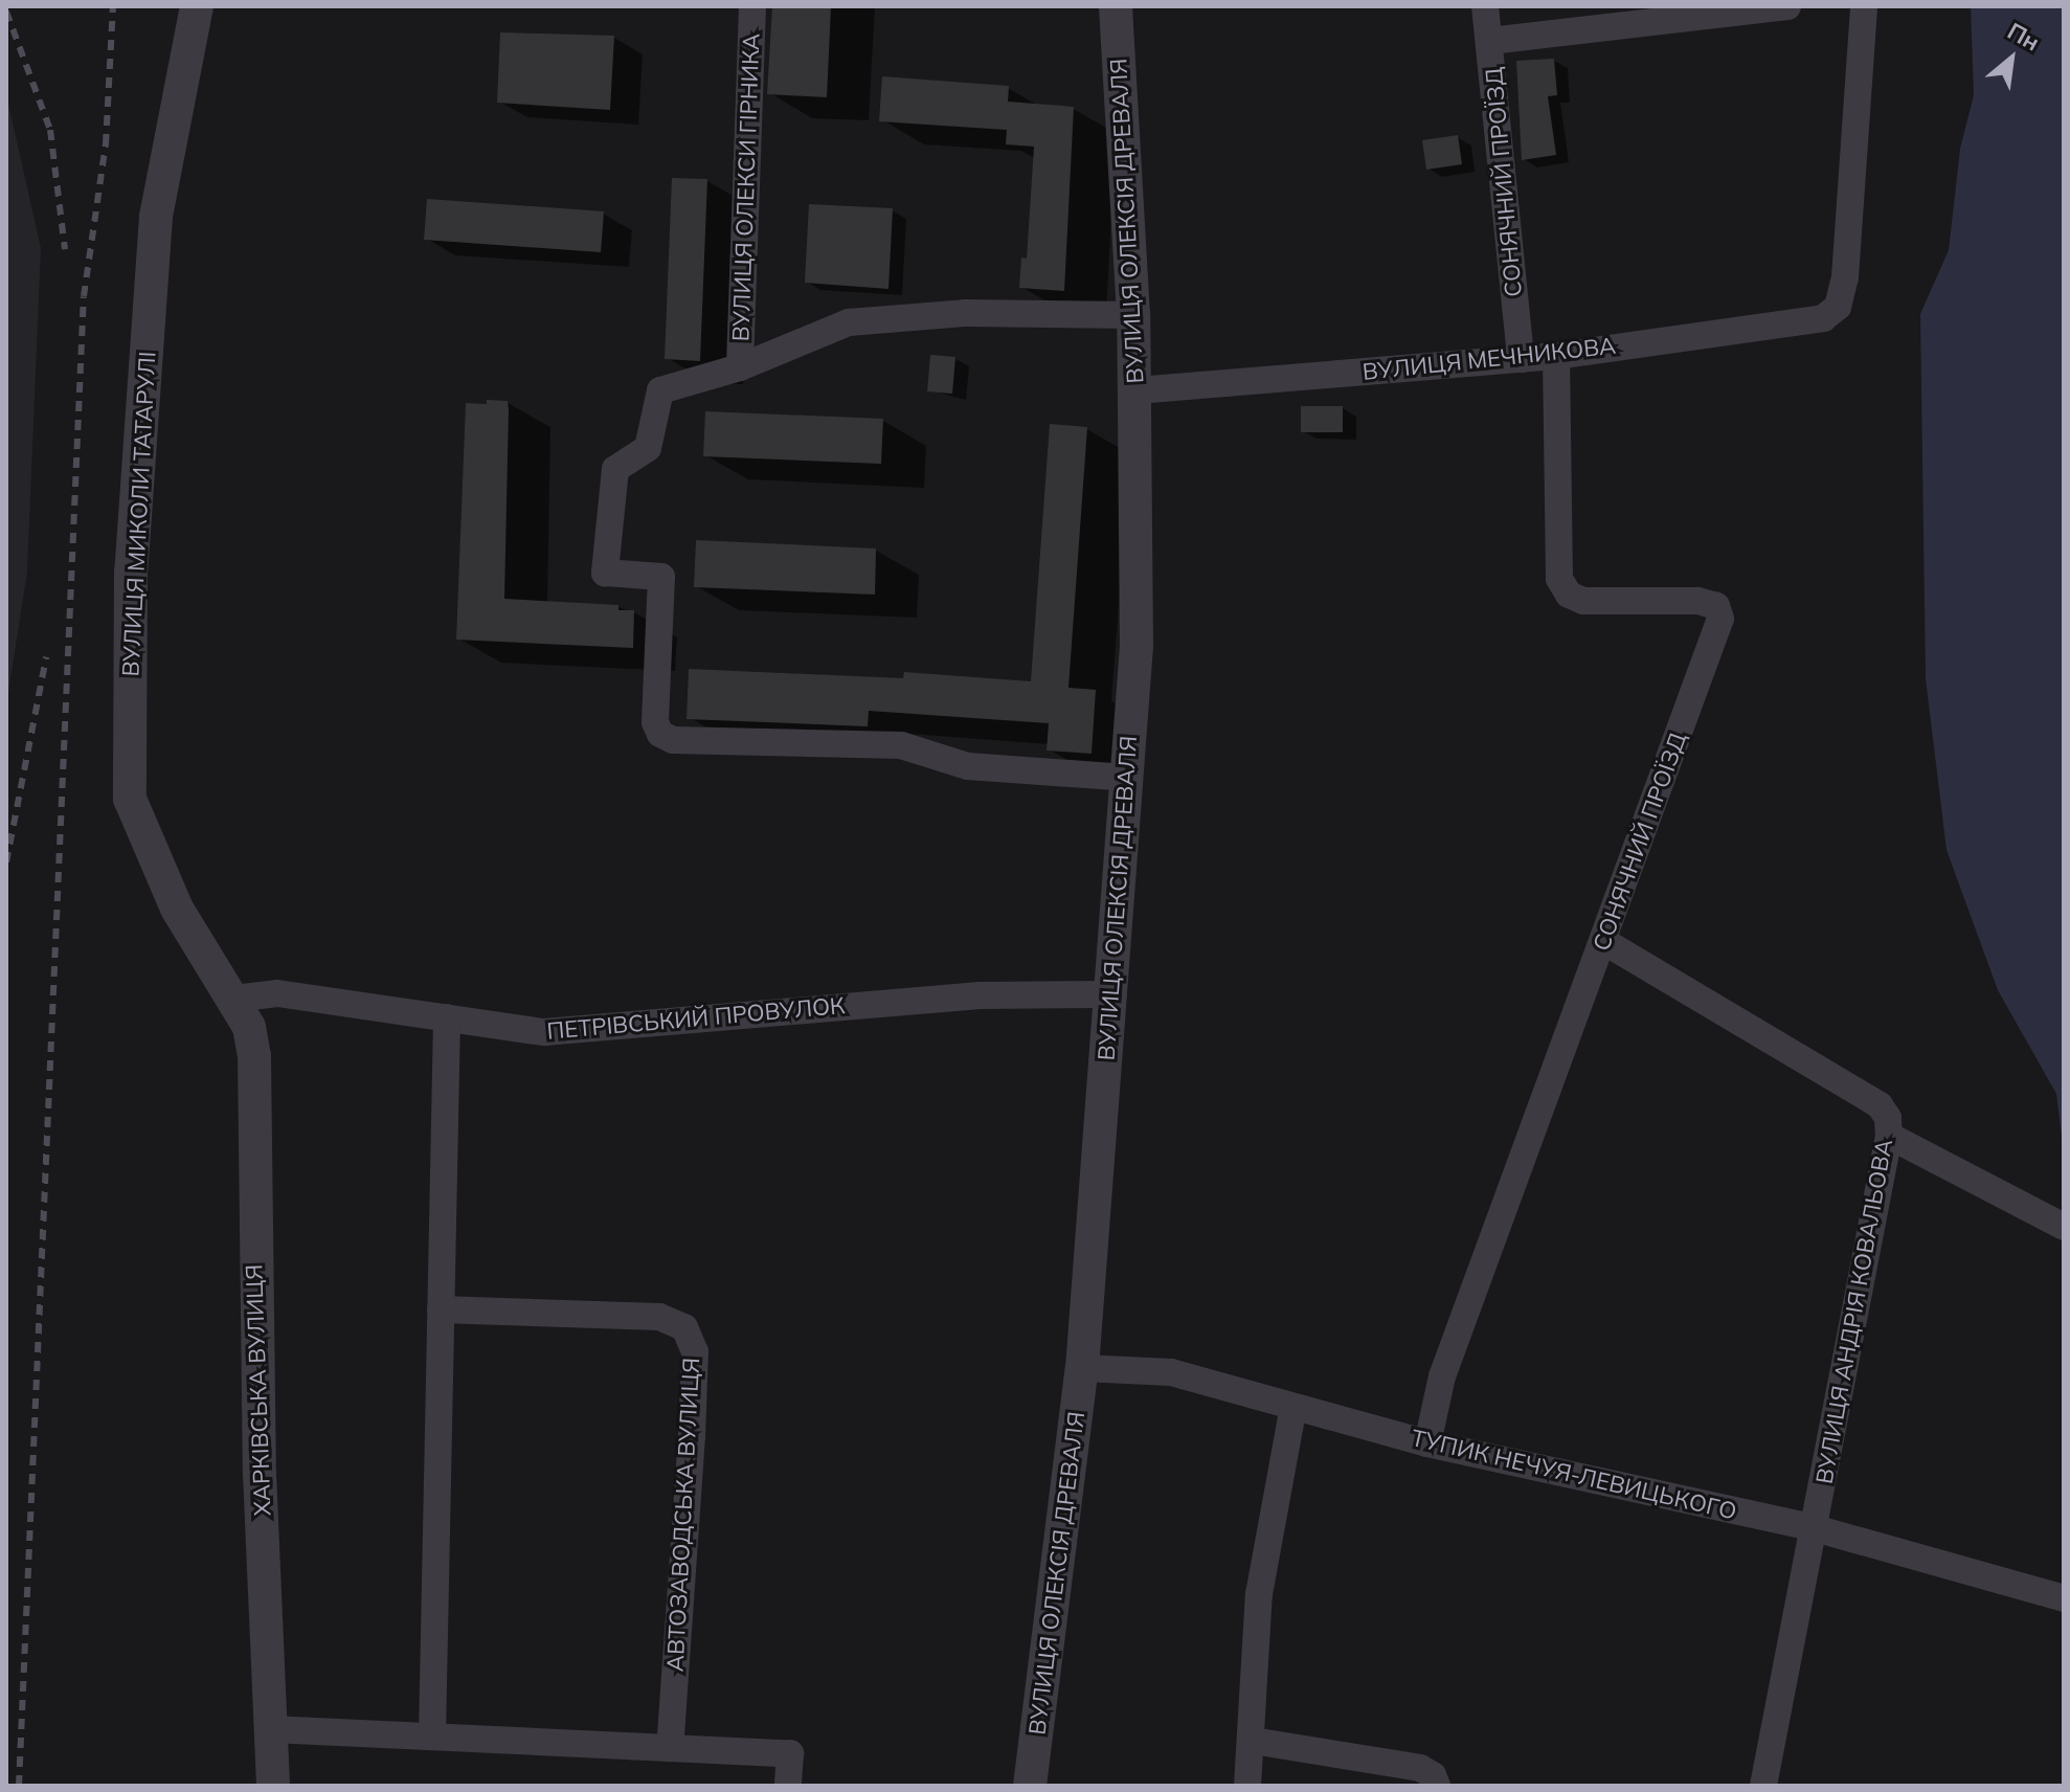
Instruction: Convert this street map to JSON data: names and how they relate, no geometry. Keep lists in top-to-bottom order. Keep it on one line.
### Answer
{"streets":{"street":["СОНЯЧНИЙ ПРОЇЗД","ВУЛИЦЯ ОЛЕКСИ ГІРНИКА","ВУЛИЦЯ ОЛЕКСІЯ ДРЕВАЛЯ","ВУЛИЦЯ МЕЧНИКОВА","ВУЛИЦЯ МИКОЛИ ТАТАРУЛІ","ПЕТРІВСЬКИЙ ПРОВУЛОК","ВУЛИЦЯ АНДРІЯ КОВАЛЬОВА","ХАРКІВСЬКА ВУЛИЦЯ","ТУПИК НЕЧУЯ-ЛЕВИЦЬКОГО","АВТОЗАВОДСЬКА ВУЛИЦЯ"]},"crossings":[["СОНЯЧНИЙ ПРОЇЗД","ВУЛИЦЯ МЕЧНИКОВА"],["СОНЯЧНИЙ ПРОЇЗД","ВУЛИЦЯ АНДРІЯ КОВАЛЬОВА"],["СОНЯЧНИЙ ПРОЇЗД","ТУПИК НЕЧУЯ-ЛЕВИЦЬКОГО"],["ВУЛИЦЯ ОЛЕКСИ ГІРНИКА","ВУЛИЦЯ ОЛЕКСІЯ ДРЕВАЛЯ"],["ВУЛИЦЯ ОЛЕКСІЯ ДРЕВАЛЯ","ВУЛИЦЯ МЕЧНИКОВА"],["ВУЛИЦЯ ОЛЕКСІЯ ДРЕВАЛЯ","ПЕТРІВСЬКИЙ ПРОВУЛОК"],["ВУЛИЦЯ ОЛЕКСІЯ ДРЕВАЛЯ","ТУПИК НЕЧУЯ-ЛЕВИЦЬКОГО"],["ВУЛИЦЯ МИКОЛИ ТАТАРУЛІ","ПЕТРІВСЬКИЙ ПРОВУЛОК"],["ВУЛИЦЯ МИКОЛИ ТАТАРУЛІ","ХАРКІВСЬКА ВУЛИЦЯ"],["ПЕТРІВСЬКИЙ ПРОВУЛОК","ХАРКІВСЬКА ВУЛИЦЯ"],["ВУЛИЦЯ АНДРІЯ КОВАЛЬОВА","ТУПИК НЕЧУЯ-ЛЕВИЦЬКОГО"]],"north":"top right"}
